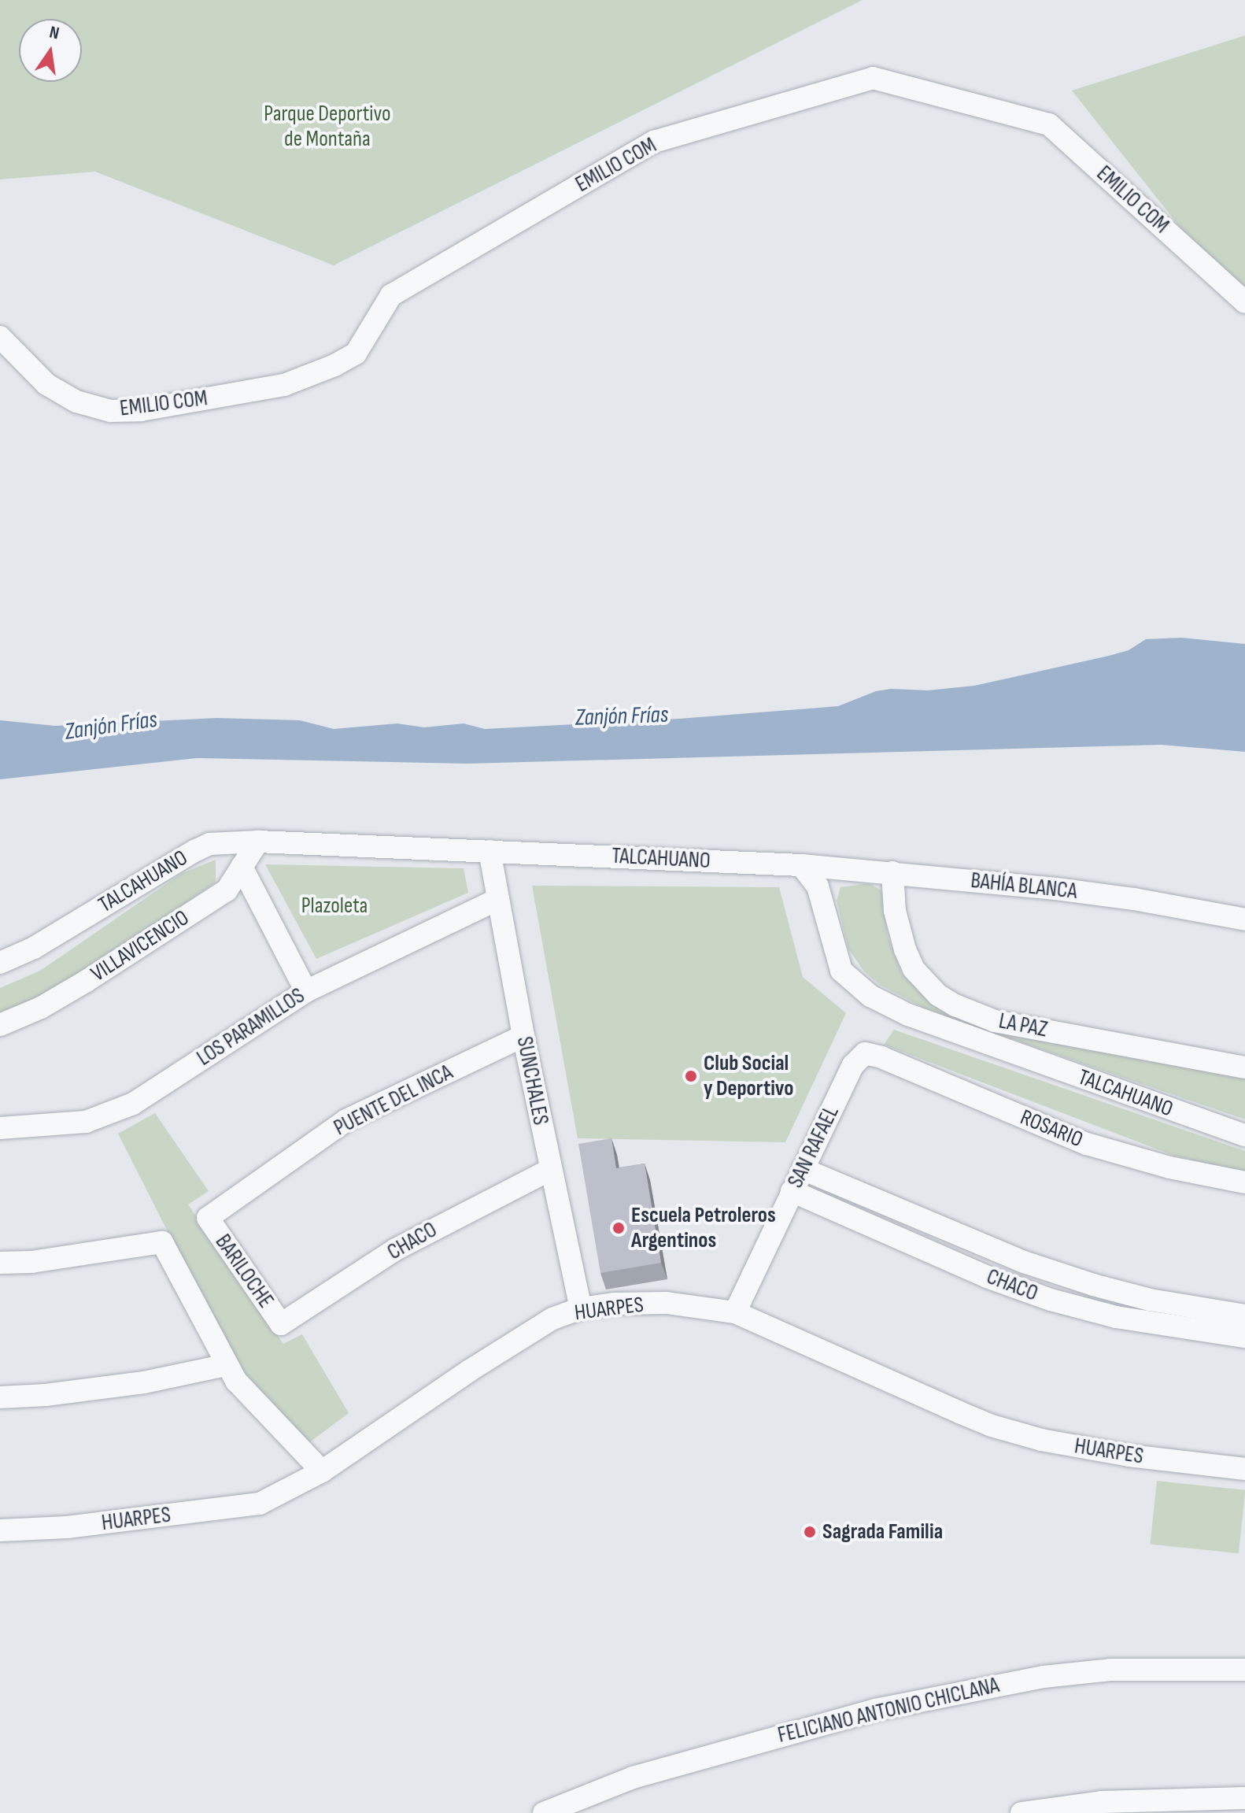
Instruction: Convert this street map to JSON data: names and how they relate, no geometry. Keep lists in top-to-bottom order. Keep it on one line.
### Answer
{"streets":{"street":["EMILIO COM","TALCAHUANO","BAHÍA BLANCA","VILLAVICENCIO","LA PAZ","LOS PARAMILLOS","SUNCHALES","PUENTE DEL INCA","ROSARIO","SAN RAFAEL","CHACO","BARILOCHE","HUARPES","FELICIANO ANTONIO CHICLANA"]},"crossings":[["TALCAHUANO","BAHÍA BLANCA"],["TALCAHUANO","VILLAVICENCIO"],["TALCAHUANO","SUNCHALES"],["BAHÍA BLANCA","LA PAZ"],["LOS PARAMILLOS","SUNCHALES"],["SUNCHALES","PUENTE DEL INCA"],["SUNCHALES","CHACO"],["SUNCHALES","HUARPES"],["PUENTE DEL INCA","BARILOCHE"],["ROSARIO","SAN RAFAEL"],["SAN RAFAEL","CHACO"],["SAN RAFAEL","HUARPES"],["CHACO","BARILOCHE"]],"water":["Zanjón Frías"],"parks":["Parque Deportivo de Montaña","Plazoleta"],"places":["Club Social y Deportivo","Escuela Petroleros Argentinos","Sagrada Familia"],"north":"top"}
